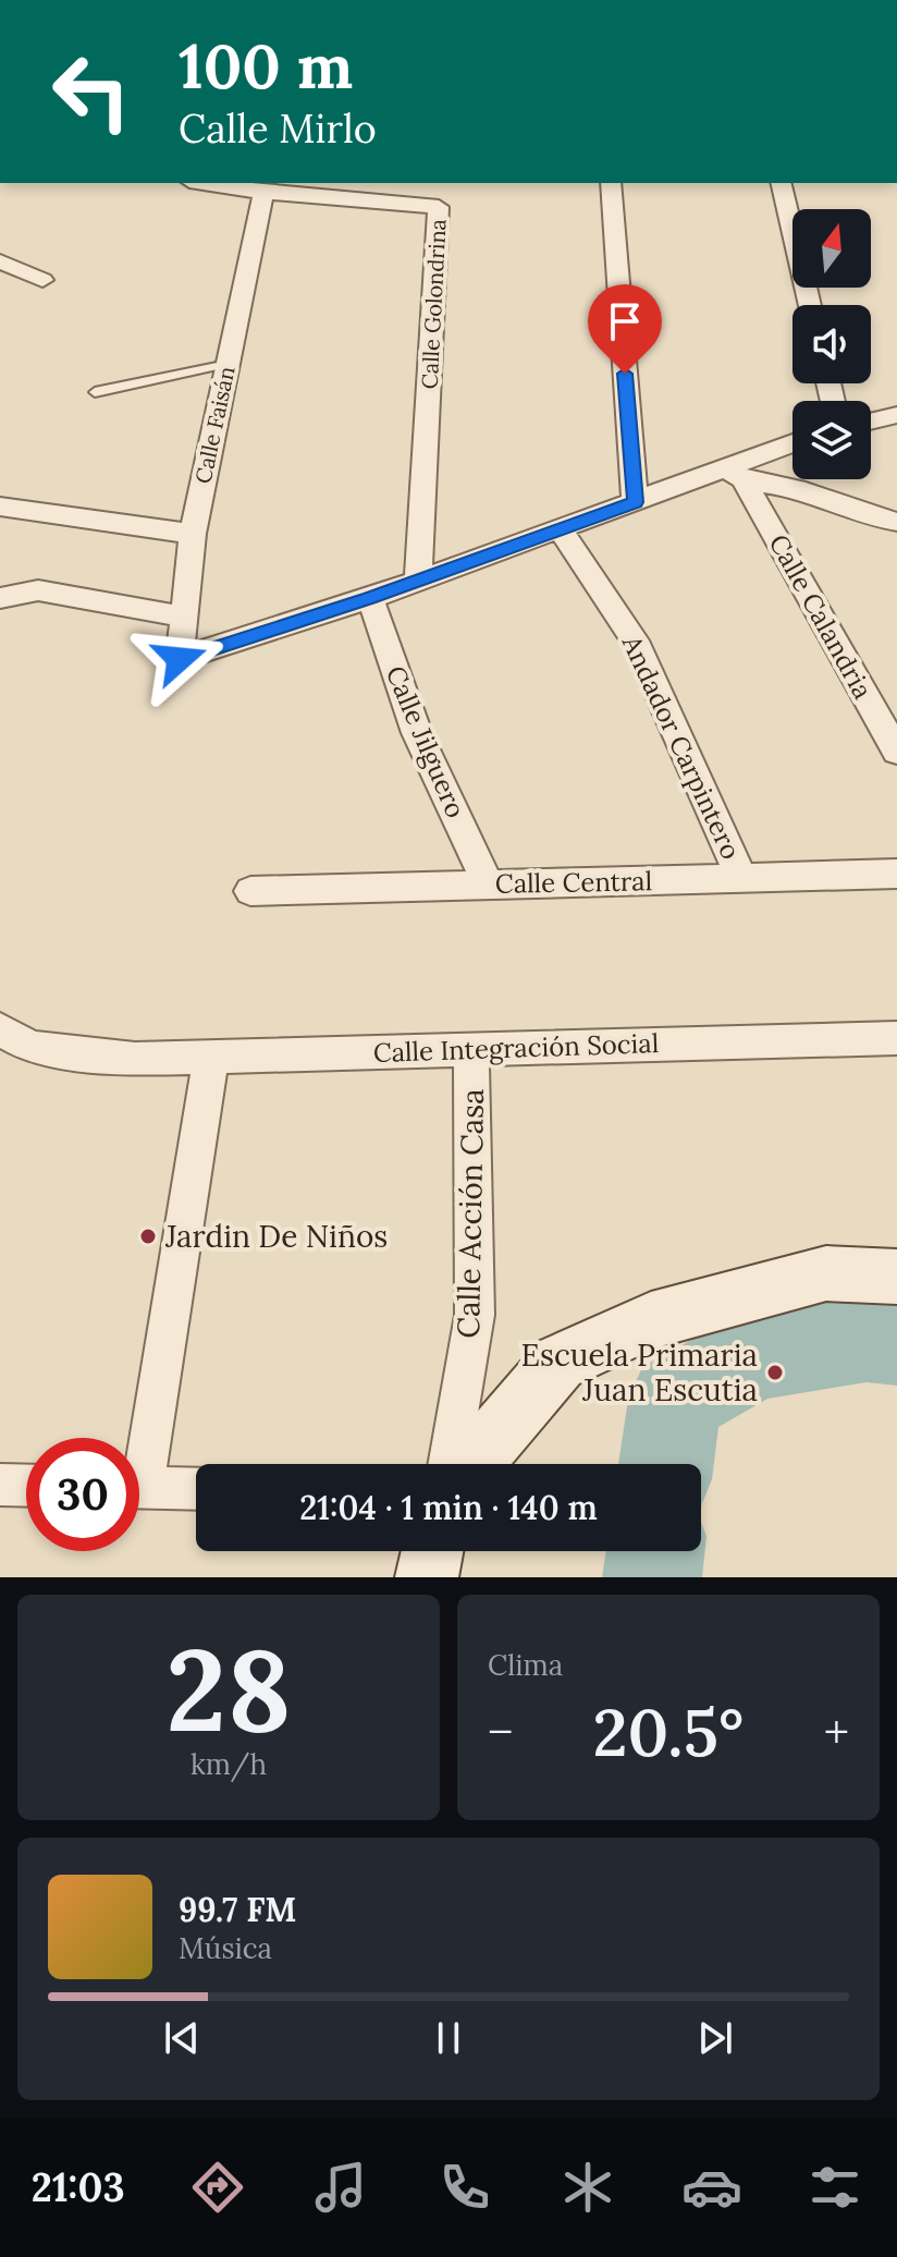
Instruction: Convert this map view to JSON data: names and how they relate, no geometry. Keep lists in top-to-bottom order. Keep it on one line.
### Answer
{"streets":{"street":["Calle Golondrina","Calle Faisán","Calle Calandria","Calle Jilguero","Andador Carpintero","Calle Central","Calle Integración Social","Calle Acción Casa"]},"crossings":[["Calle Golondrina","Calle Faisán"],["Calle Faisán","Calle Jilguero"],["Calle Jilguero","Calle Central"],["Andador Carpintero","Calle Central"],["Calle Integración Social","Calle Acción Casa"]],"places":["Jardin De Niños","Escuela Primaria Juan Escutia"],"north":"top","page":{"turn":["100 m","Calle Mirlo"],"limit":"30","trip":"21:04 · 1 min · 140 m","tile":[["28","km/h"],"Clima"],"heat":["−","20.5°","+"],"song":["99.7 FM","Música"],"tabs":"21:03"}}
